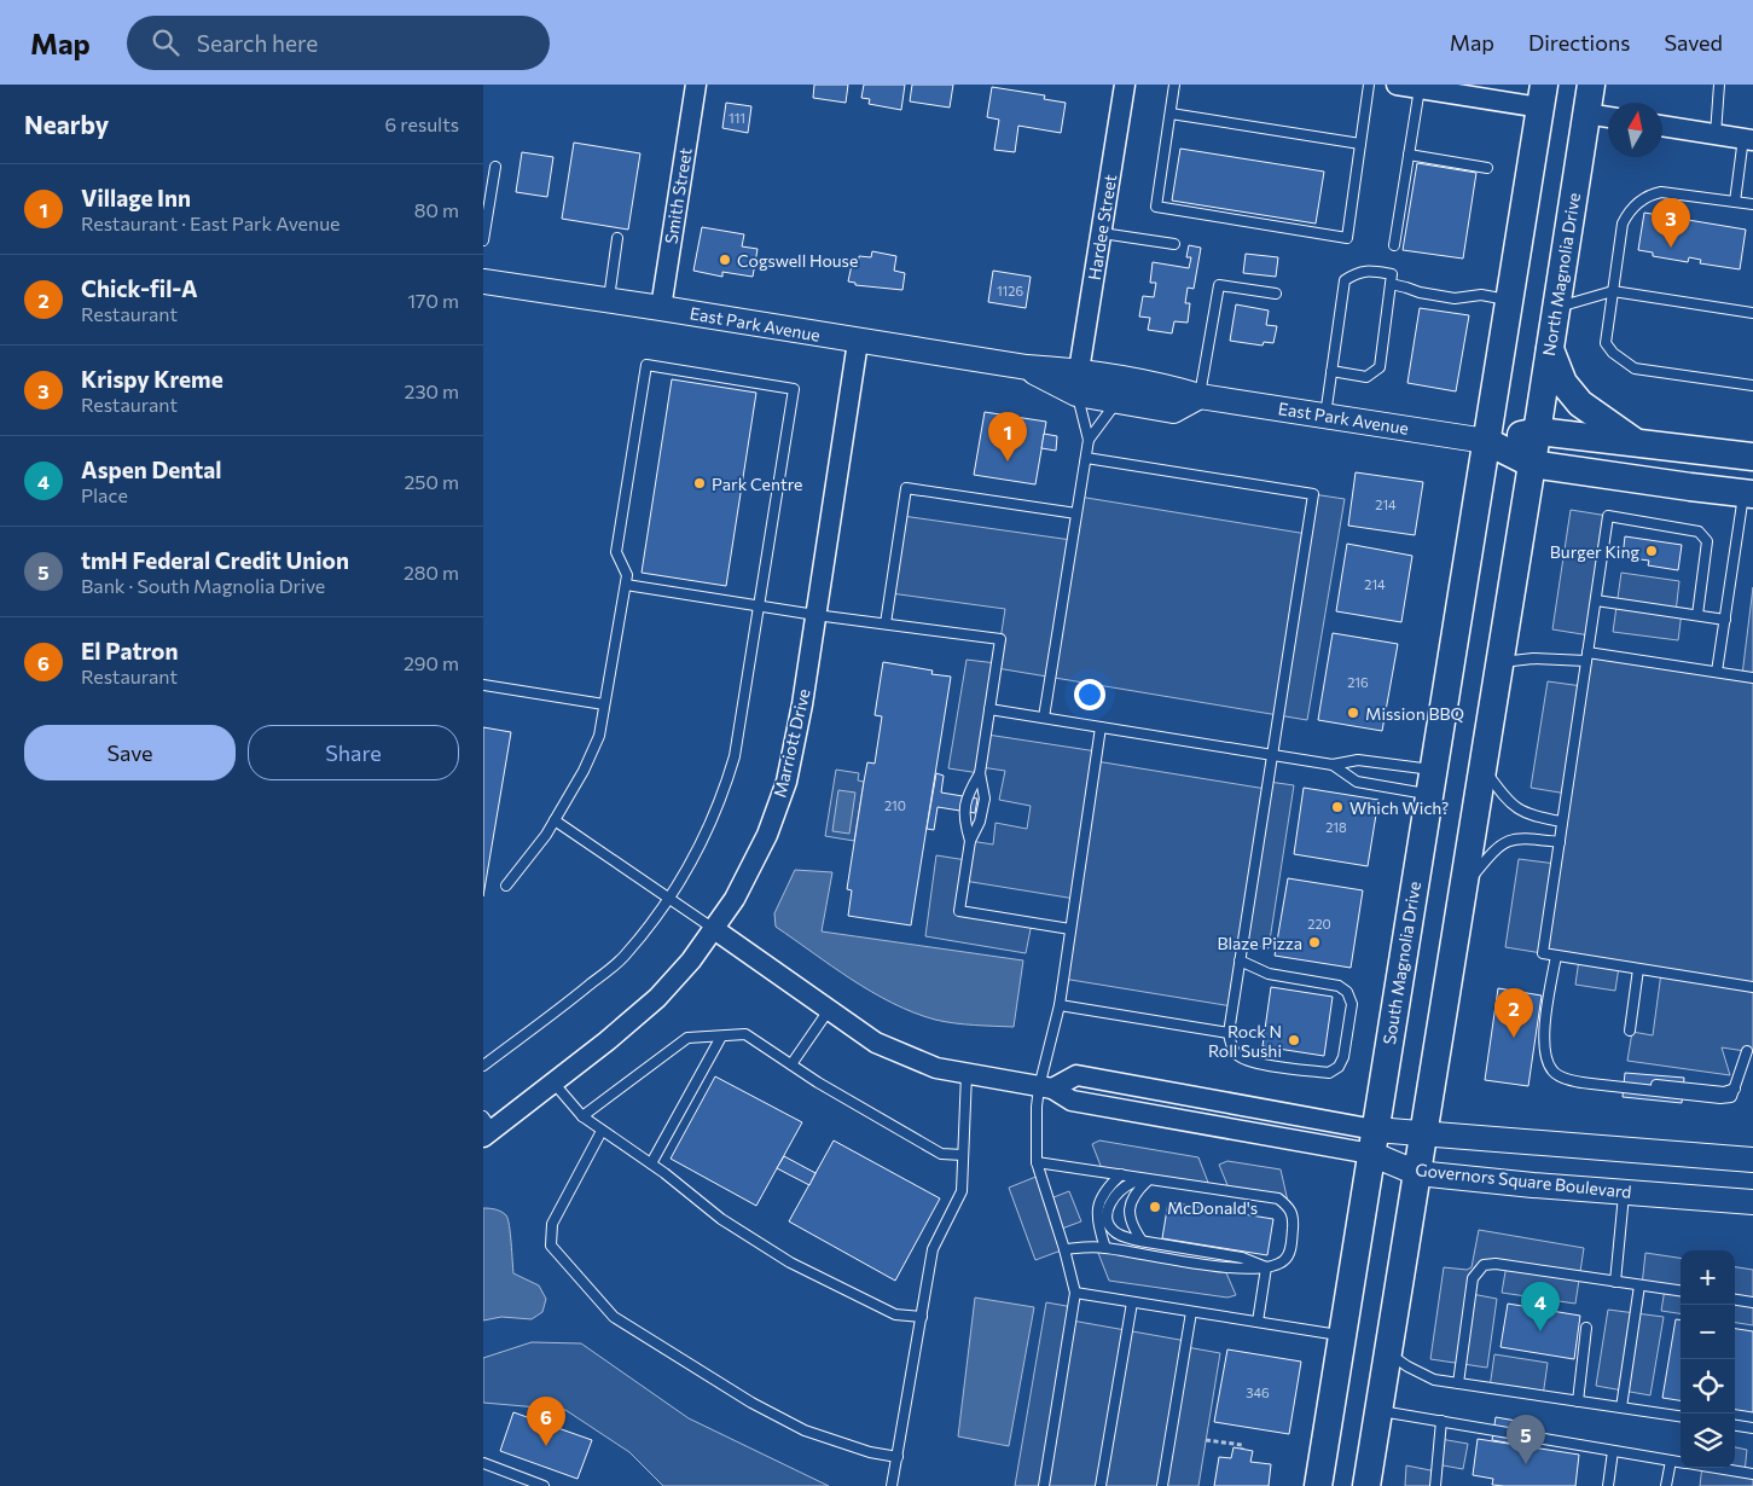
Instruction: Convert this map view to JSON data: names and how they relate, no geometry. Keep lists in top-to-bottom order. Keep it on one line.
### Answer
{"streets":{"main road":["North Magnolia Drive","East Park Avenue","South Magnolia Drive"],"street":["Smith Street","Hardee Street","Marriott Drive","Governors Square Boulevard"]},"crossings":[["Smith Street","East Park Avenue"],["Hardee Street","East Park Avenue"],["North Magnolia Drive","East Park Avenue"],["East Park Avenue","Marriott Drive"],["East Park Avenue","South Magnolia Drive"],["South Magnolia Drive","Governors Square Boulevard"]],"places":["Cogswell House","Park Centre","Burger King","Mission BBQ","Which Wich?","Blaze Pizza","Rock N Roll Sushi","McDonald's"],"house_numbers":["111","1126","214","214","216","210","218","220","346"],"north":"top","page":{"header":"Map","search":"Search here","nav":["Map","Directions","Saved"],"heading":["Nearby","6 results"],"list":[{"mark":"1","name":"Village Inn","note":"Restaurant · East Park Avenue","value":"80 m"},{"mark":"2","name":"Chick-fil-A","note":"Restaurant","value":"170 m"},{"mark":"3","name":"Krispy Kreme","note":"Restaurant","value":"230 m"},{"mark":"4","name":"Aspen Dental","note":"Place","value":"250 m"},{"mark":"5","name":"tmH Federal Credit Union","note":"Bank · South Magnolia Drive","value":"280 m"},{"mark":"6","name":"El Patron","note":"Restaurant","value":"290 m"}],"pins":["3","1","2","4","6","5"],"buttons":["Save","Share"],"map_buttons":["+","−"]}}
